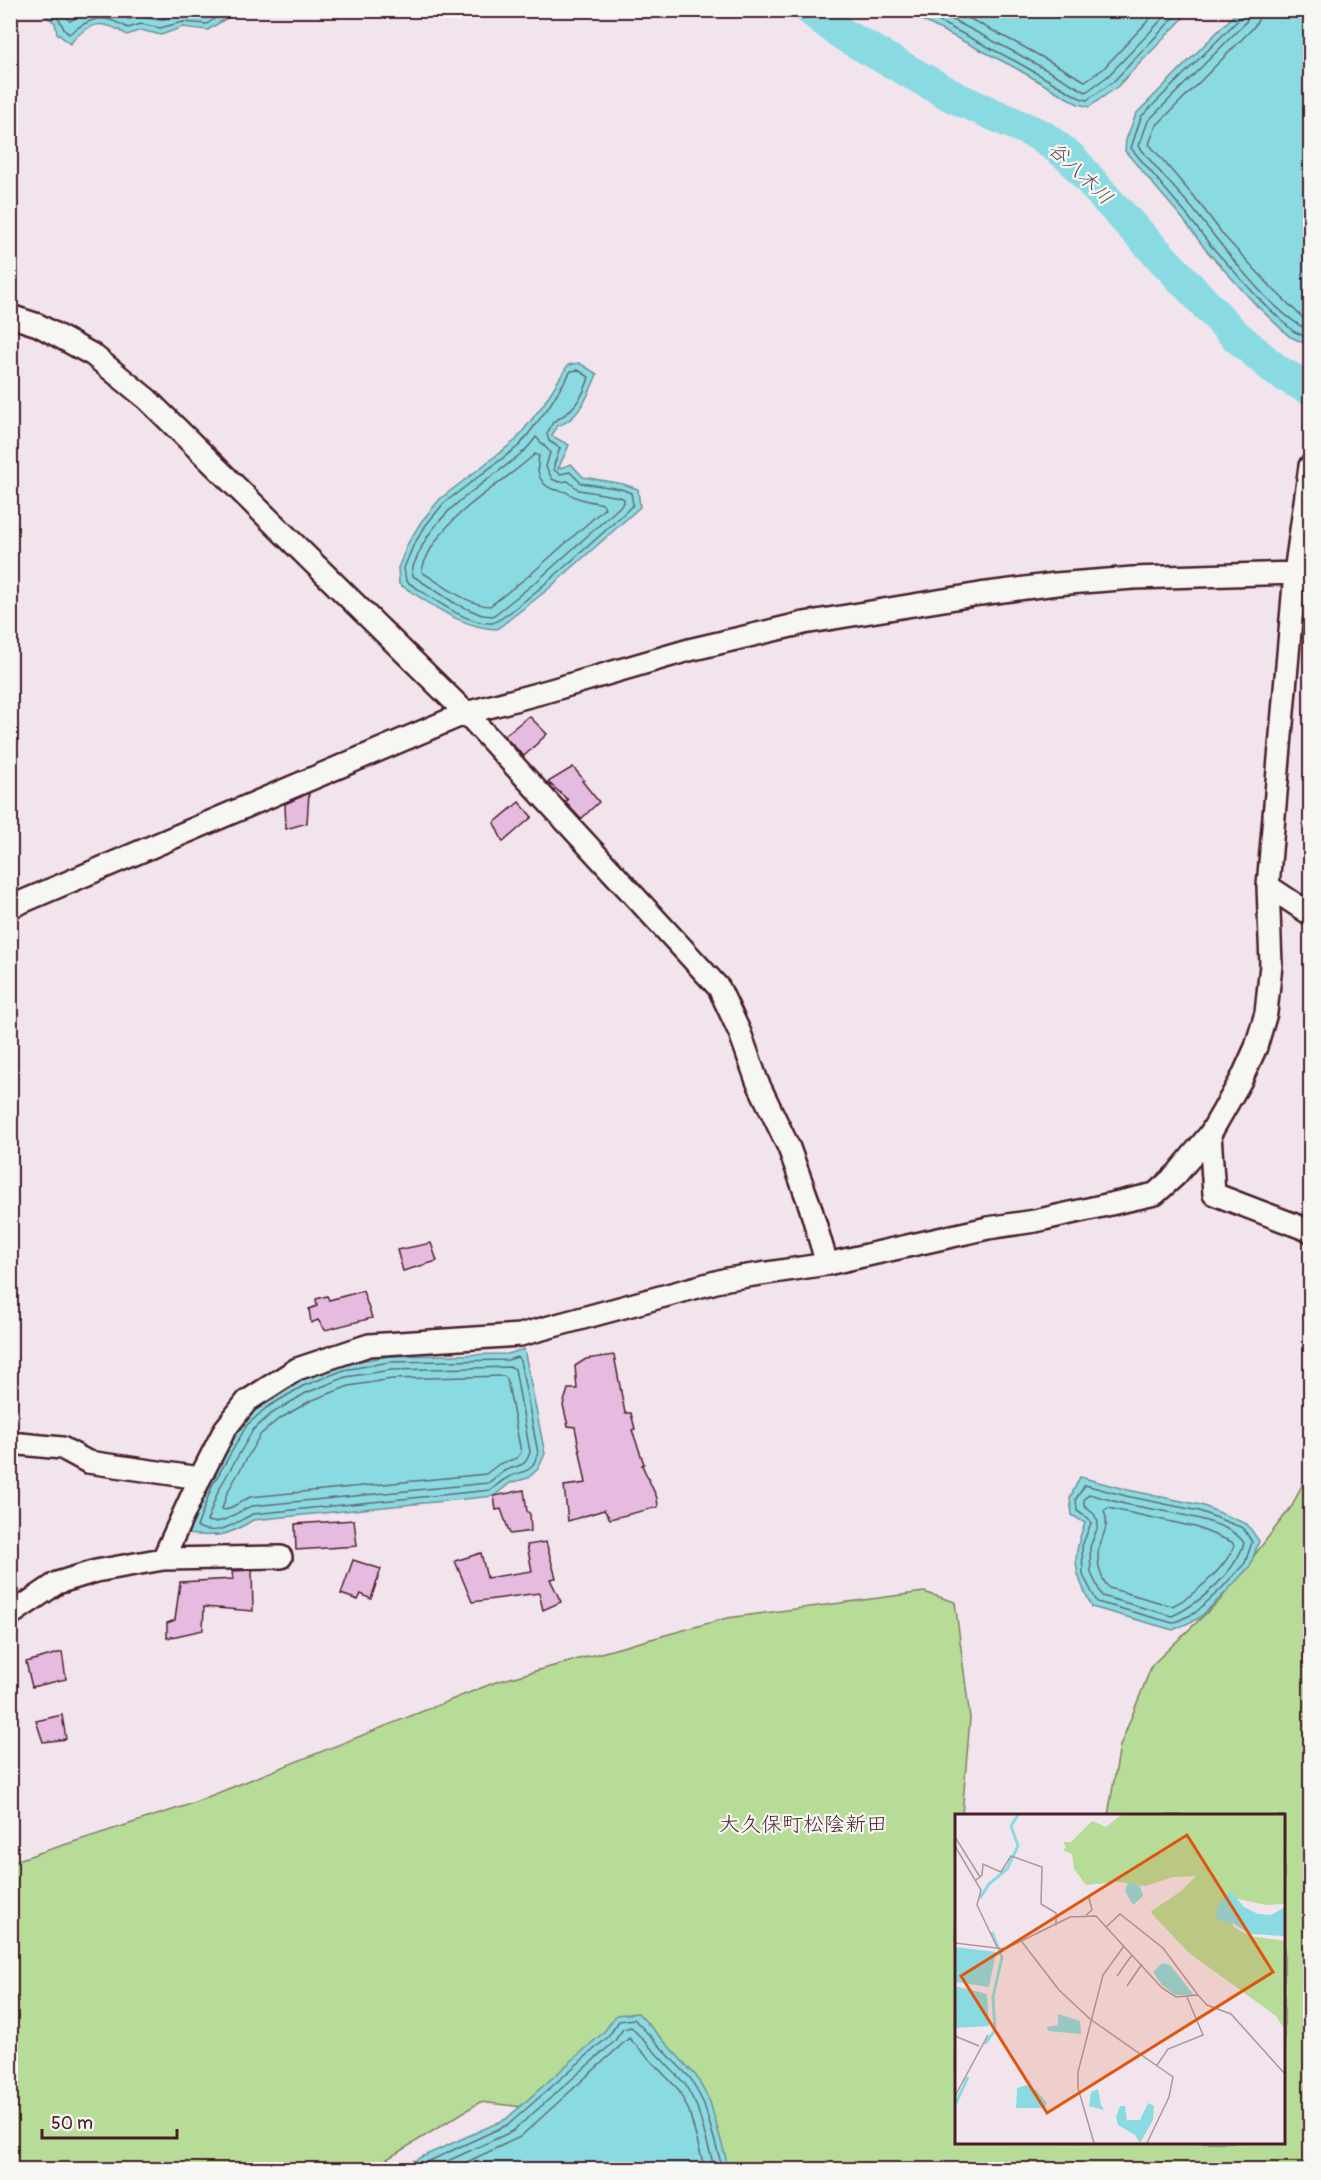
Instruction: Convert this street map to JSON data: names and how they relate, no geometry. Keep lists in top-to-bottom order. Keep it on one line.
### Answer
{"districts":["大久保町松陰新田"],"water":["谷八木川"],"scale_bar":"50 m"}
